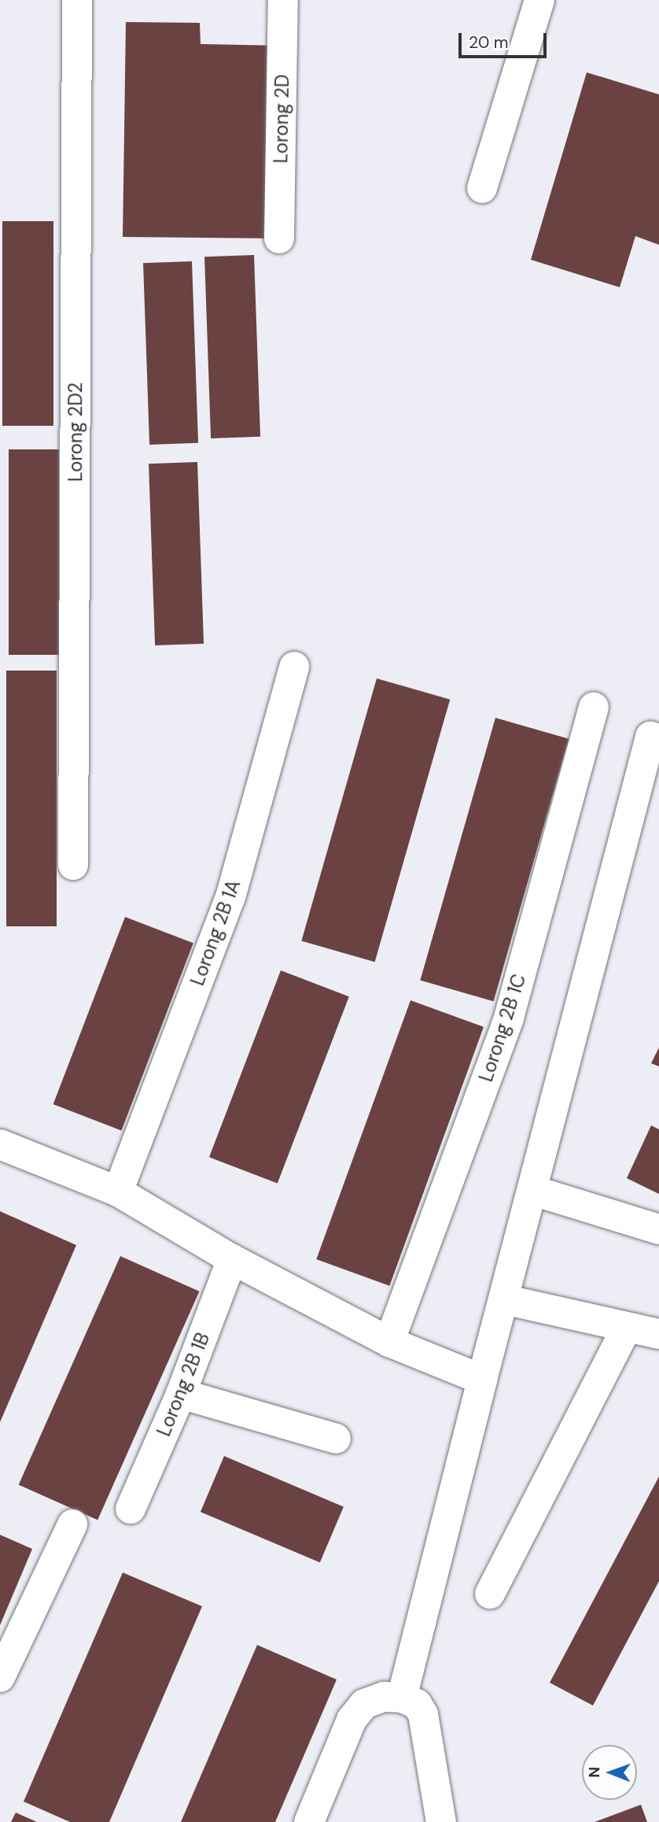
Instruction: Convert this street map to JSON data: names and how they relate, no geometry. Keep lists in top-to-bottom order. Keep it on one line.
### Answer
{"streets":{"street":["Lorong 2D","Lorong 2D2","Lorong 2B 1A","Lorong 2B 1C","Lorong 2B 1B"]},"scale_bar":"20 m","north":"left"}
